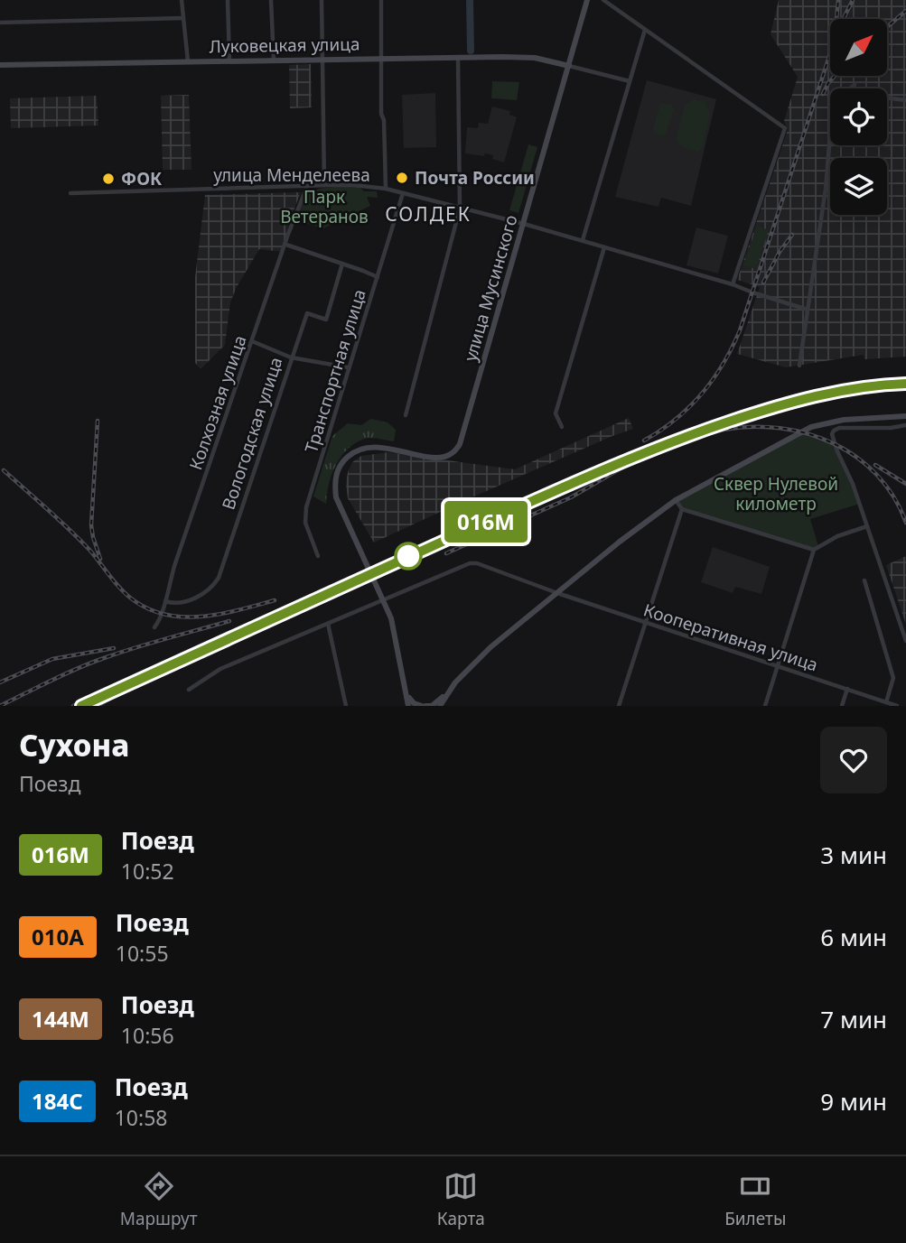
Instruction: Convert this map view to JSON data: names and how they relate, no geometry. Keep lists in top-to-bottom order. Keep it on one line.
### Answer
{"streets":{"street":["Луковецкая улица","улица Менделеева","улица Мусинского","Транспортная улица","Колхозная улица","Вологодская улица","Кооперативная улица"]},"crossings":[["Луковецкая улица","улица Мусинского"],["улица Менделеева","улица Мусинского"],["улица Менделеева","Транспортная улица"],["улица Менделеева","Колхозная улица"],["Колхозная улица","Вологодская улица"]],"districts":["СОЛДЕК"],"parks":["Парк Ветеранов","Сквер Нулевой километр"],"places":["Почта России","ФОК"],"north":"top right","page":{"on_map":"016М","heading":["Сухона","Поезд"],"list":[{"mark":"016М","name":"Поезд","note":"10:52","value":"3 мин"},{"mark":"010А","name":"Поезд","note":"10:55","value":"6 мин"},{"mark":"144М","name":"Поезд","note":"10:56","value":"7 мин"},{"mark":"184С","name":"Поезд","note":"10:58","value":"9 мин"}],"tabs":["Маршрут","Карта","Билеты"]}}
